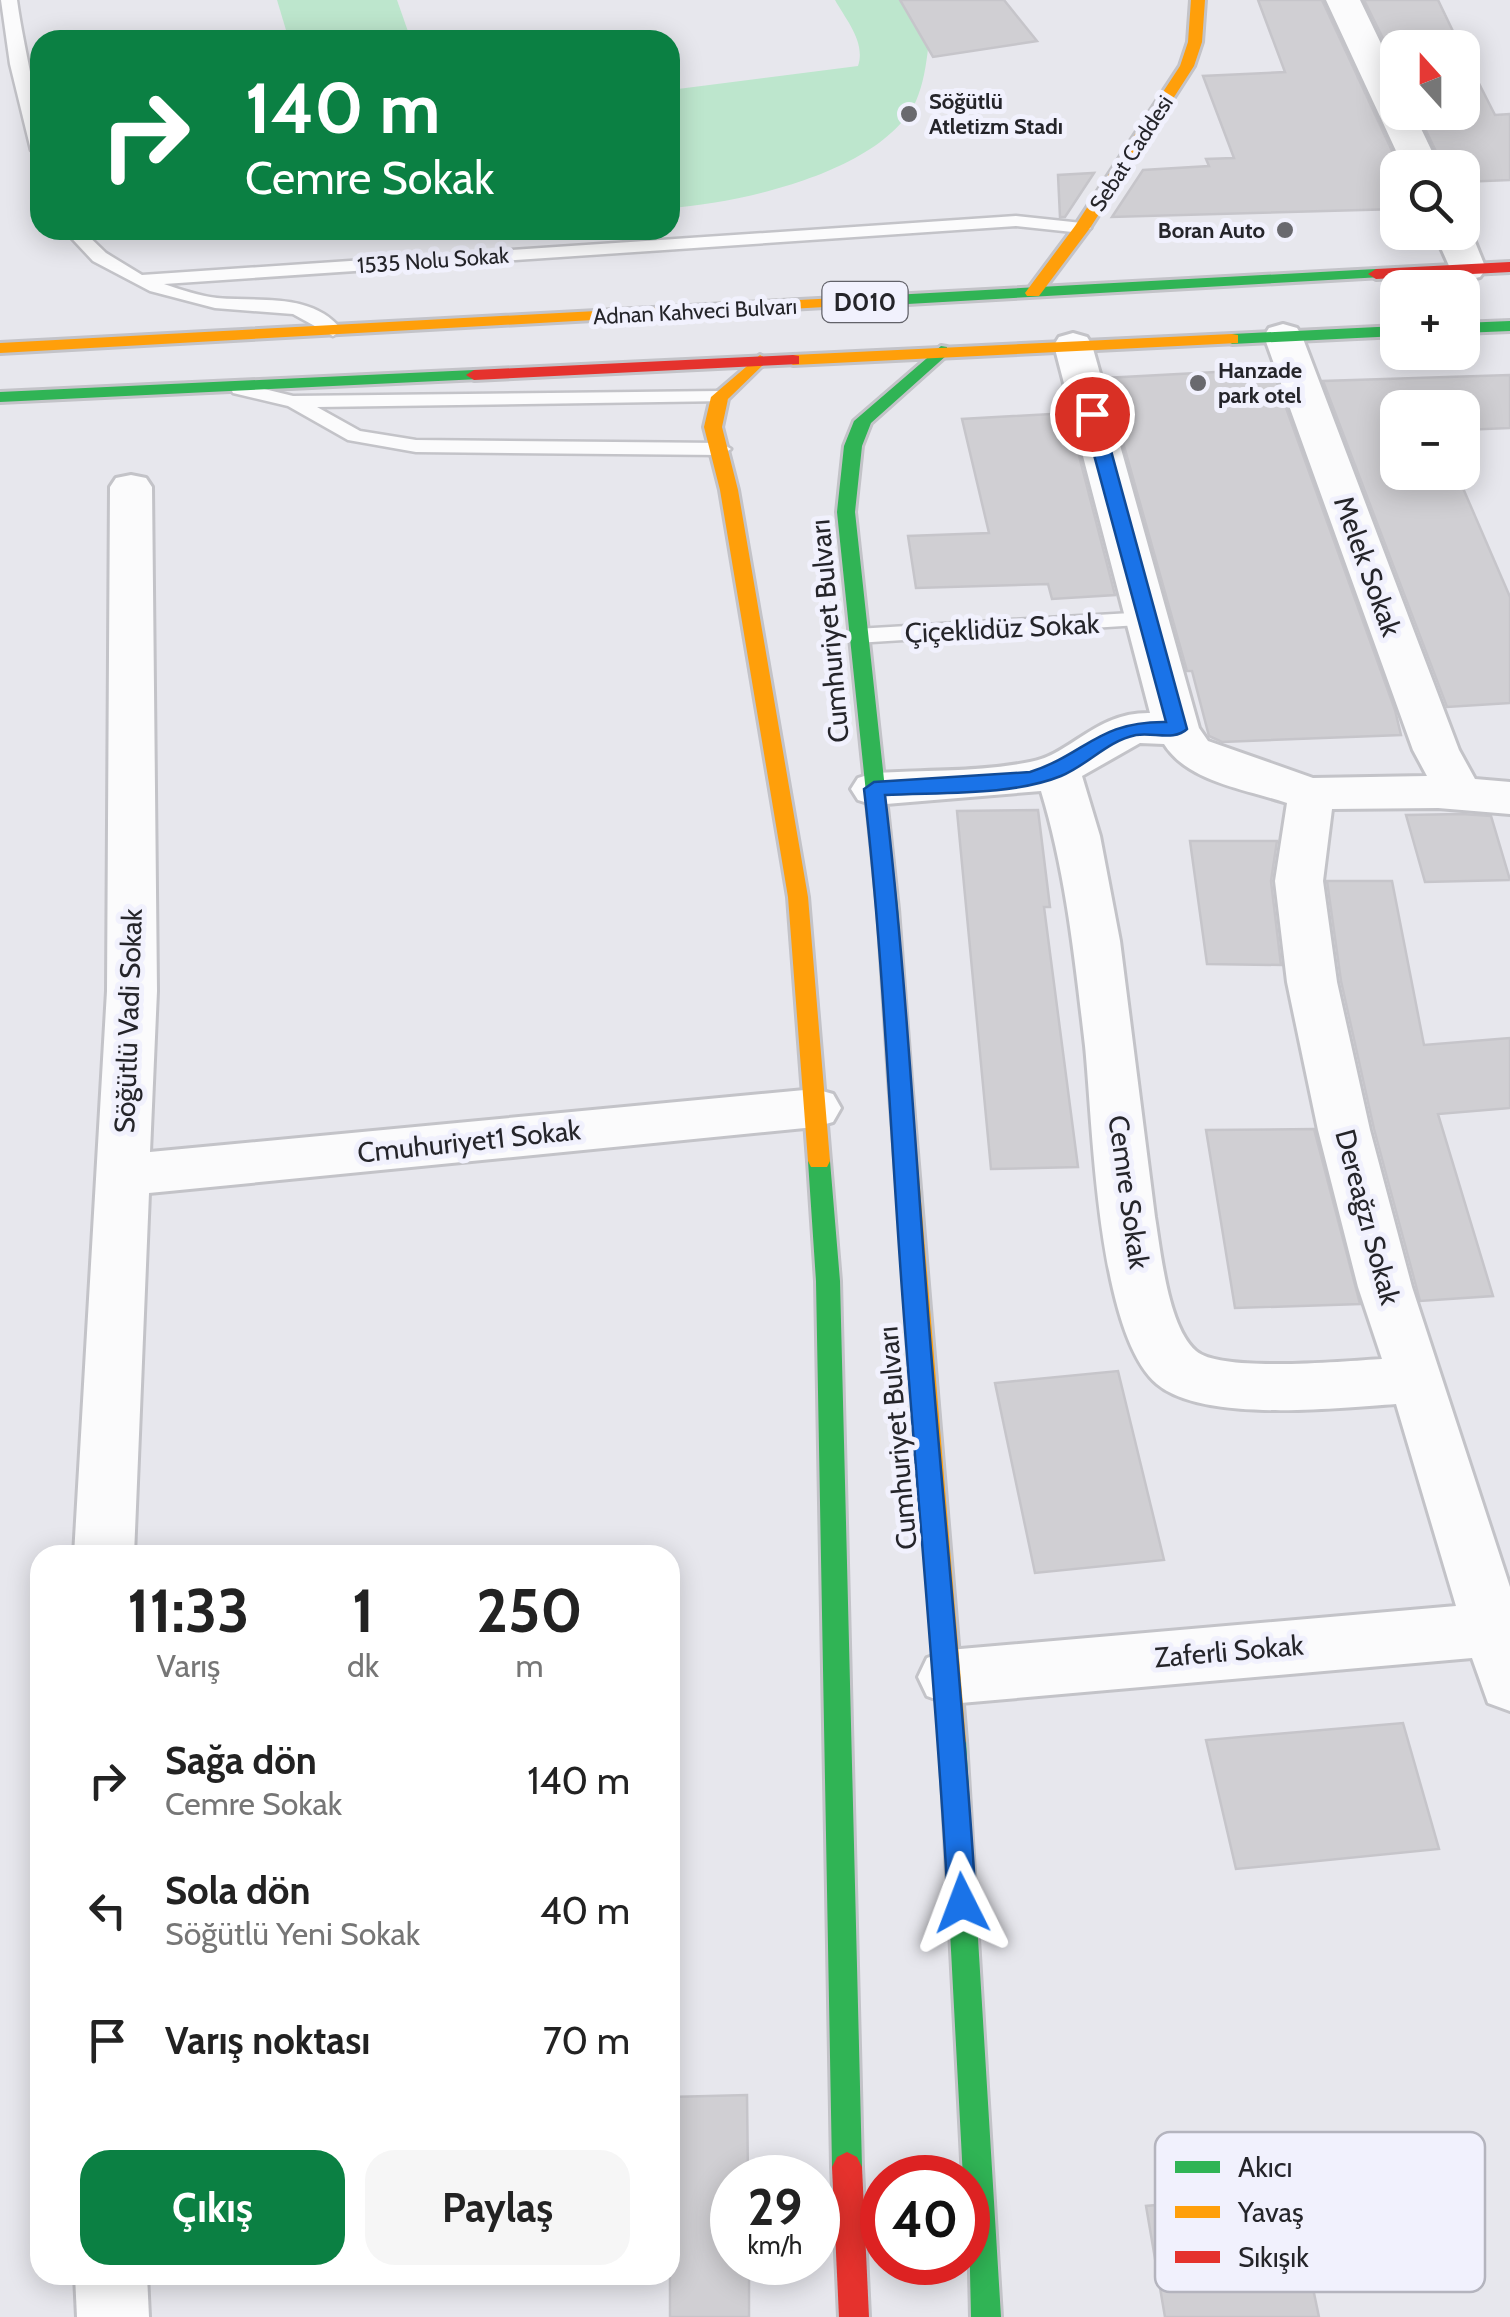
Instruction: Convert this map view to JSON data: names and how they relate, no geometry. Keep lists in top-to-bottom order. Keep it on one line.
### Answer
{"streets":{"main road":["Sebat Caddesi","D010","Adnan Kahveci Bulvarı","Cumhuriyet Bulvarı"],"street":["Melek Sokak","Söğütlü Vadi Sokak","Cmuhuriyet1 Sokak","Cemre Sokak","Dereağzı Sokak","Zaferli Sokak"],"lane":["1535 Nolu Sokak","Çiçeklidüz Sokak"]},"crossings":[["Sebat Caddesi","1535 Nolu Sokak"],["Sebat Caddesi","Adnan Kahveci Bulvarı"],["Adnan Kahveci Bulvarı","Melek Sokak"],["Adnan Kahveci Bulvarı","Cumhuriyet Bulvarı"],["Çiçeklidüz Sokak","Cumhuriyet Bulvarı"],["Cumhuriyet Bulvarı","Zaferli Sokak"],["Söğütlü Vadi Sokak","Cmuhuriyet1 Sokak"],["Cemre Sokak","Dereağzı Sokak"],["Dereağzı Sokak","Zaferli Sokak"]],"places":["Söğütlü Atletizm Stadı","Boran Auto","Hanzade park otel"],"legend":["Akıcı","Yavaş","Sıkışık"],"north":"top","page":{"map_buttons":["+","−"],"turn":["140 m","Cemre Sokak"],"eta":["11:33","Varış","1","dk","250","m"],"list":[{"name":"Sağa dön","note":"Cemre Sokak","value":"140 m"},{"name":"Sola dön","note":"Söğütlü Yeni Sokak","value":"40 m"},{"name":"Varış noktası","value":"70 m"}],"buttons":["Çıkış","Paylaş"],"speed":"29 km/h","limit":"40"}}
